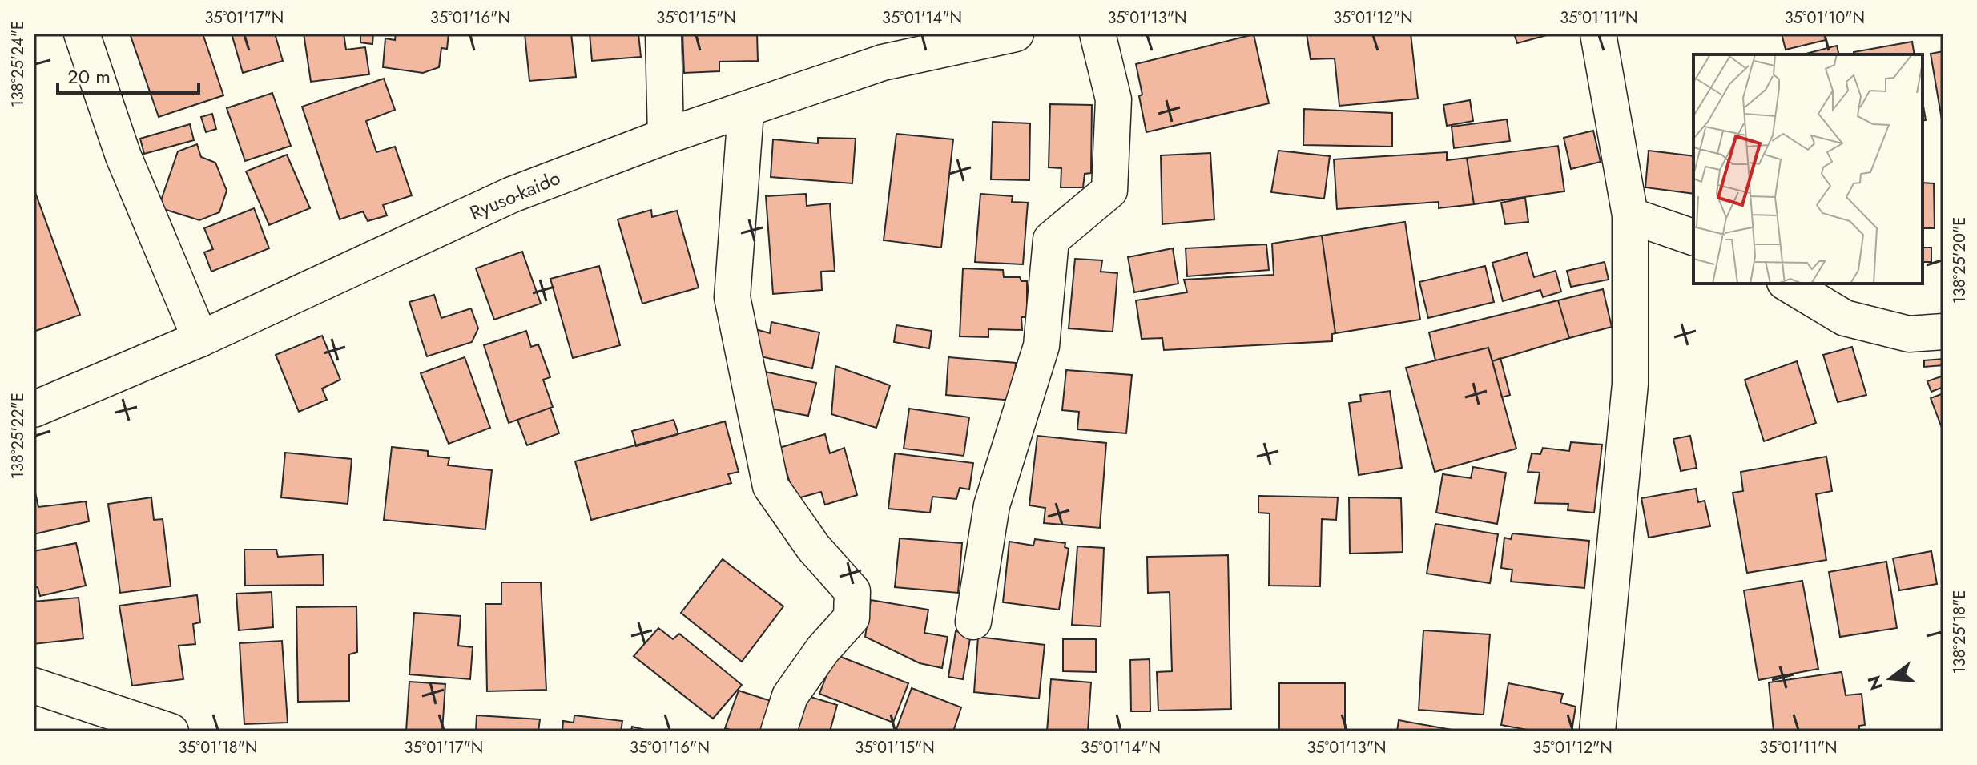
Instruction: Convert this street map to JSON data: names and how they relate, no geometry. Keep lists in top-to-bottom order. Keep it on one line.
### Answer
{"streets":{"street":["Ryuso-kaido"]},"scale_bar":"20 m","north":"left","coordinates":["35°01'17\"N","35°01'16\"N","35°01'15\"N","35°01'14\"N","35°01'13\"N","35°01'12\"N","35°01'11\"N","35°01'10\"N","138°25'24\"E","138°25'20\"E","138°25'22\"E","138°25'18\"E","35°01'18\"N"]}
